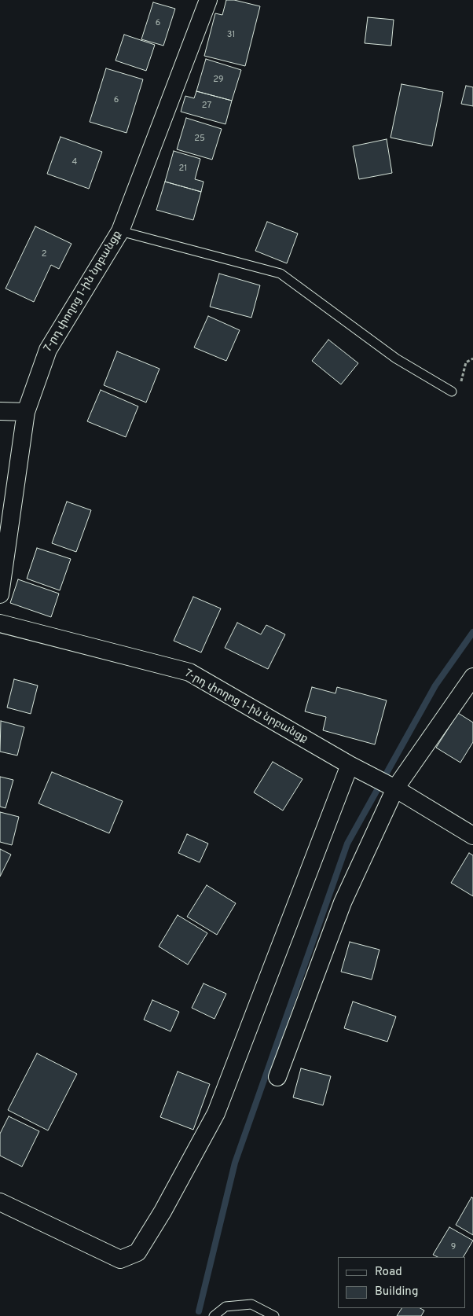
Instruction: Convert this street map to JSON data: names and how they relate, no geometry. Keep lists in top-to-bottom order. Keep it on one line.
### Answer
{"streets":{"street":["7-րդ փողոց 1-ին նրբանցք"]},"house_numbers":["6","31","29","6","27","25","4","21","2","9"],"legend":["Road","Building"]}
